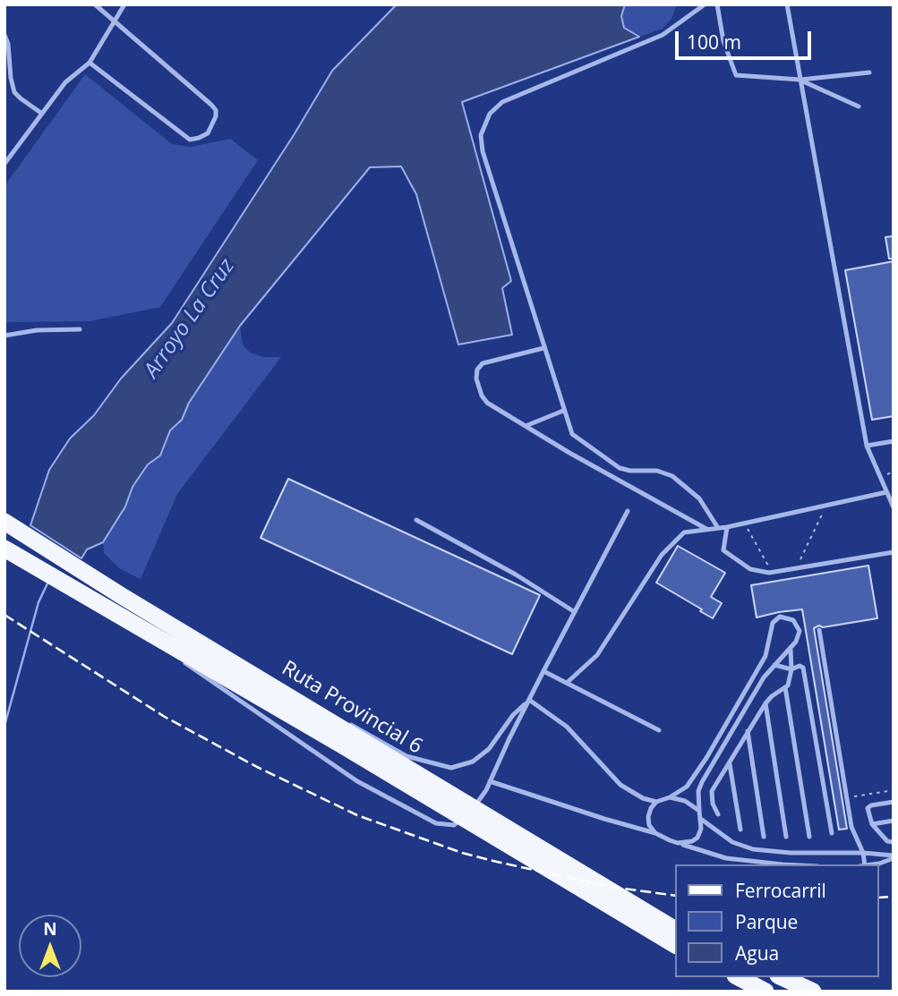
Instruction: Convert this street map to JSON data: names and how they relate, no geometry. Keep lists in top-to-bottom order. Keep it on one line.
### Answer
{"streets":{"highway":["Ruta Provincial 6"]},"water":["Arroyo La Cruz"],"legend":["Ferrocarril","Parque","Agua"],"scale_bar":"100 m","north":"top"}
